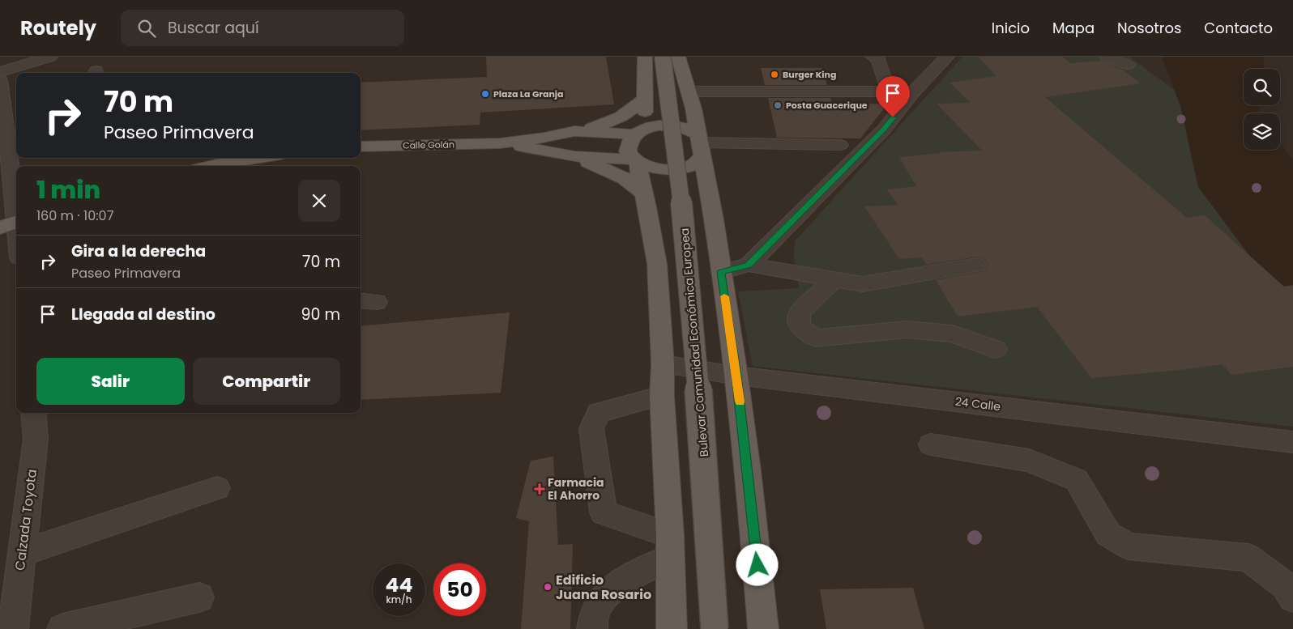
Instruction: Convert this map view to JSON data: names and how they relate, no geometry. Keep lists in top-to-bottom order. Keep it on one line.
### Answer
{"streets":{"main road":["Calle Golán","Bulevar Comunidad Económica Europea"],"street":["24 Calle","Calzada Toyota"]},"places":{"other":["Burger King","Plaza La Granja","Posta Guacerique","Edificio Juana Rosario"],"health":["Farmacia El Ahorro"]},"page":{"header":"Routely","search":"Buscar aquí","nav":["Inicio","Mapa","Nosotros","Contacto"],"turn":["70 m","Paseo Primavera"],"heading":["1 min","160 m · 10:07"],"list":[{"name":"Gira a la derecha","note":"Paseo Primavera","value":"70 m"},{"name":"Llegada al destino","value":"90 m"}],"buttons":["Salir","Compartir"],"speed":"44 km/h","limit":"50"}}
